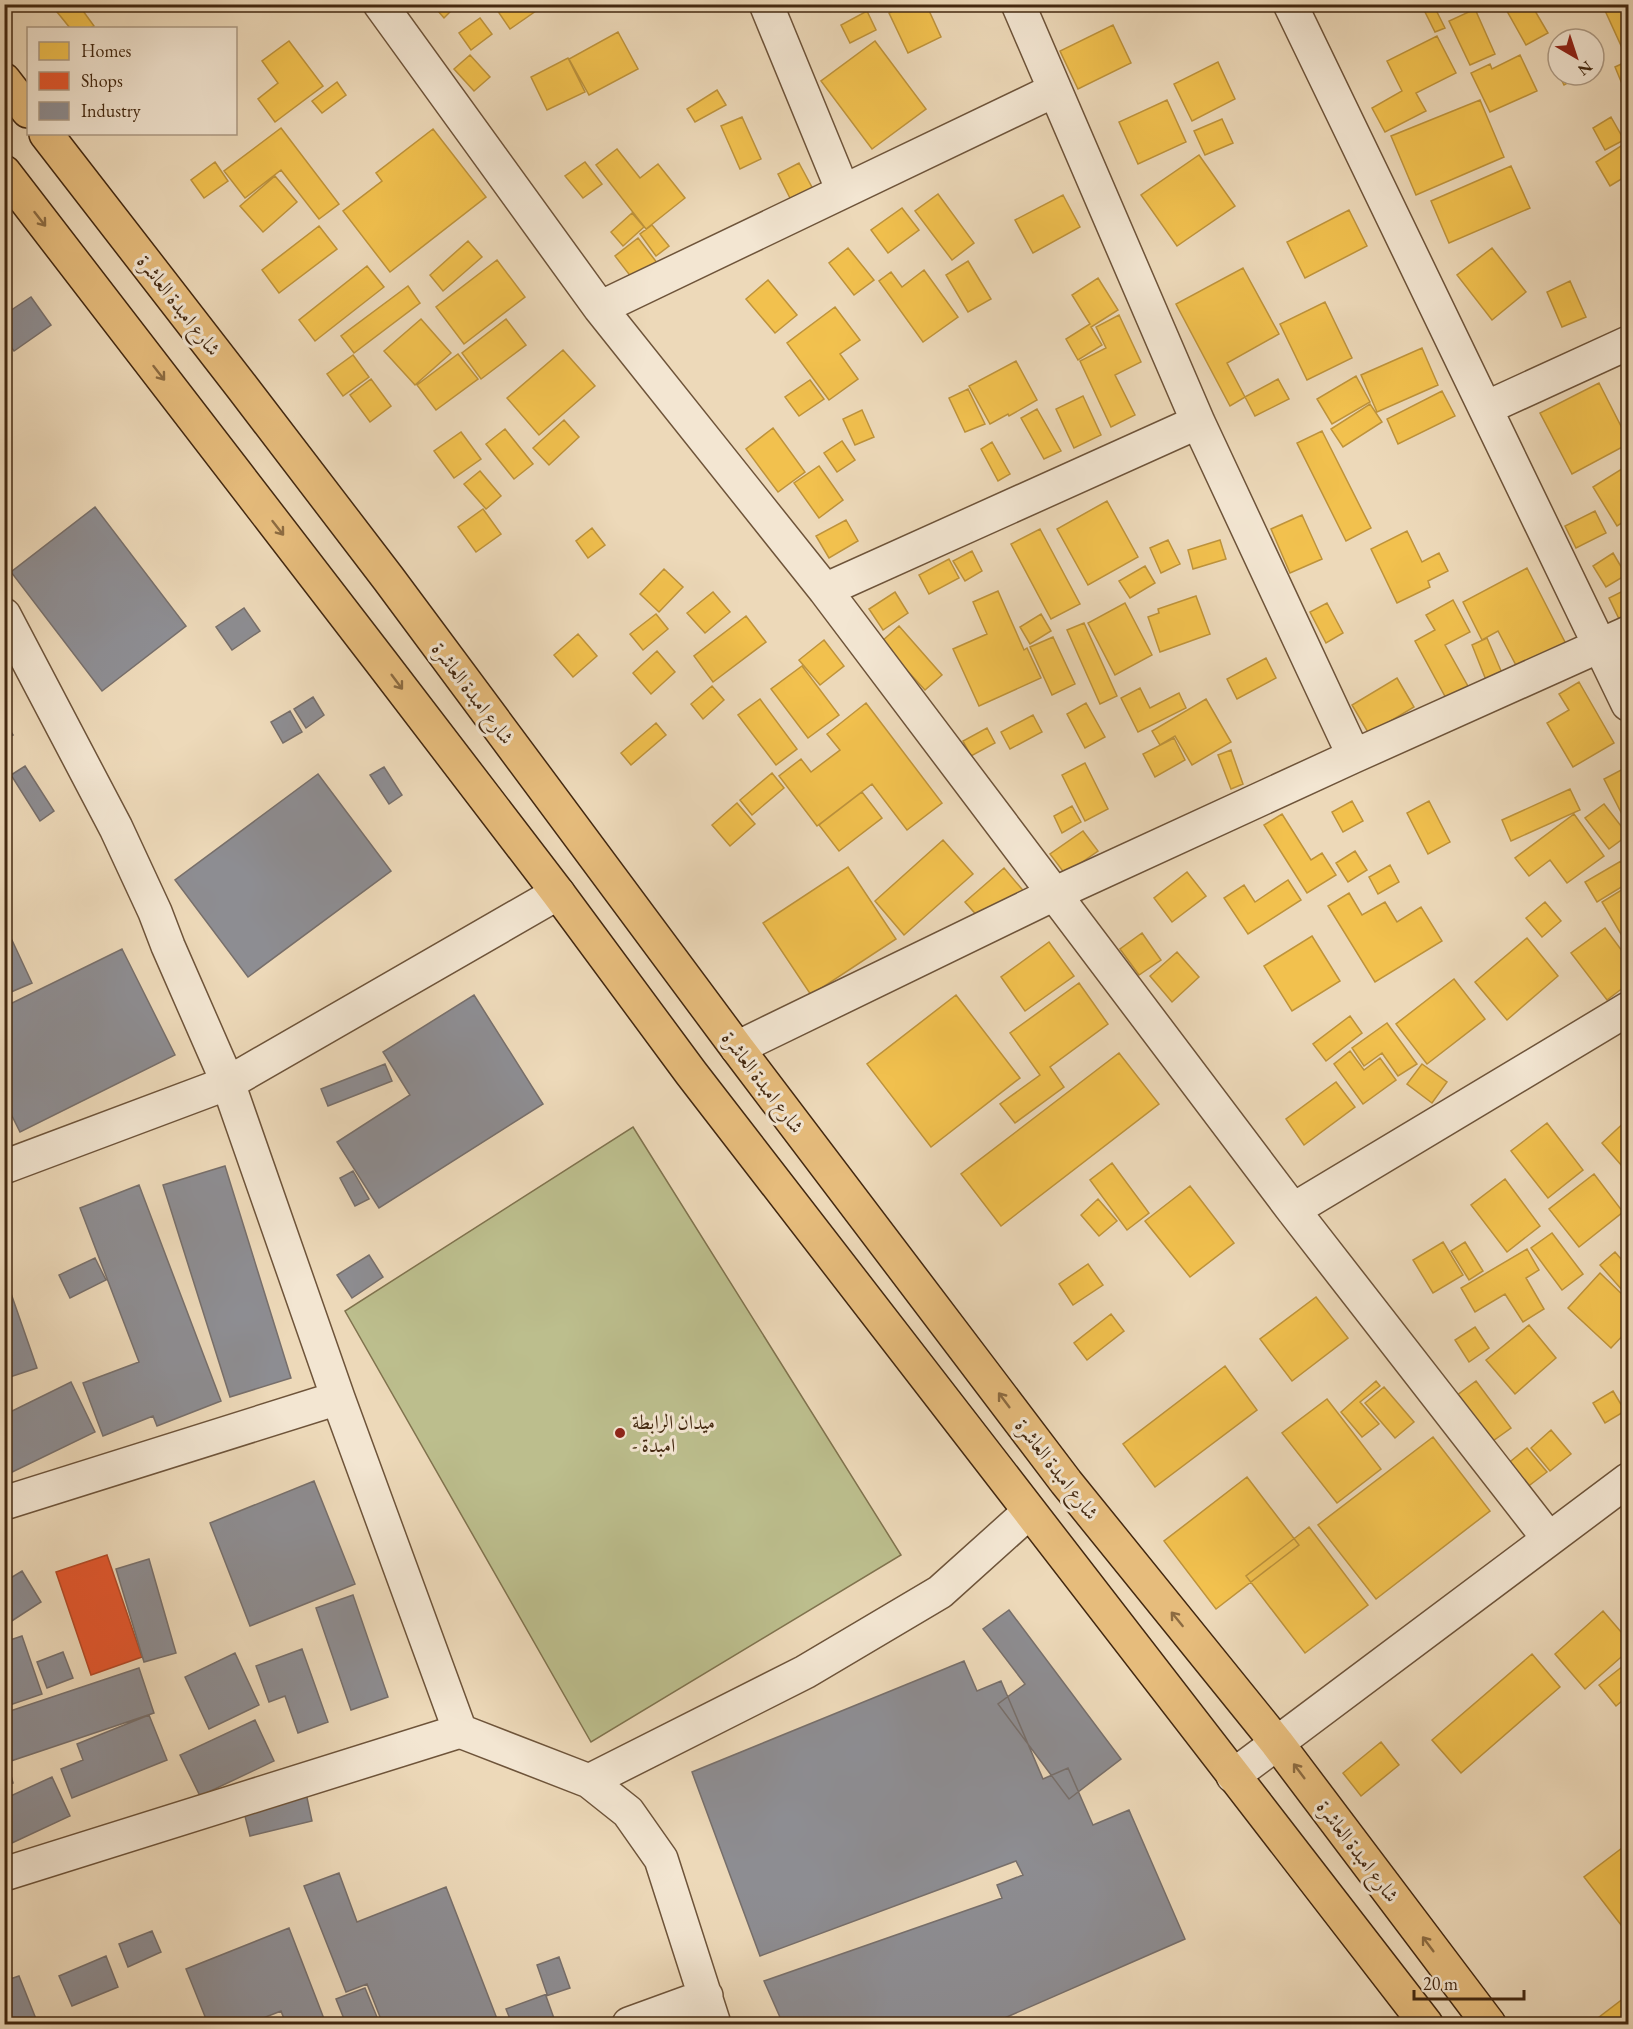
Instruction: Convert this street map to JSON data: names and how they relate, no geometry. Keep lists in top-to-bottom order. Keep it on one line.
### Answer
{"streets":{"main road":["شارع امبدة العاشرة"]},"places":["ميدان الرابطة - امبدة"],"legend":["Homes","Shops","Industry"],"scale_bar":"20 m","north":"bottom right"}
